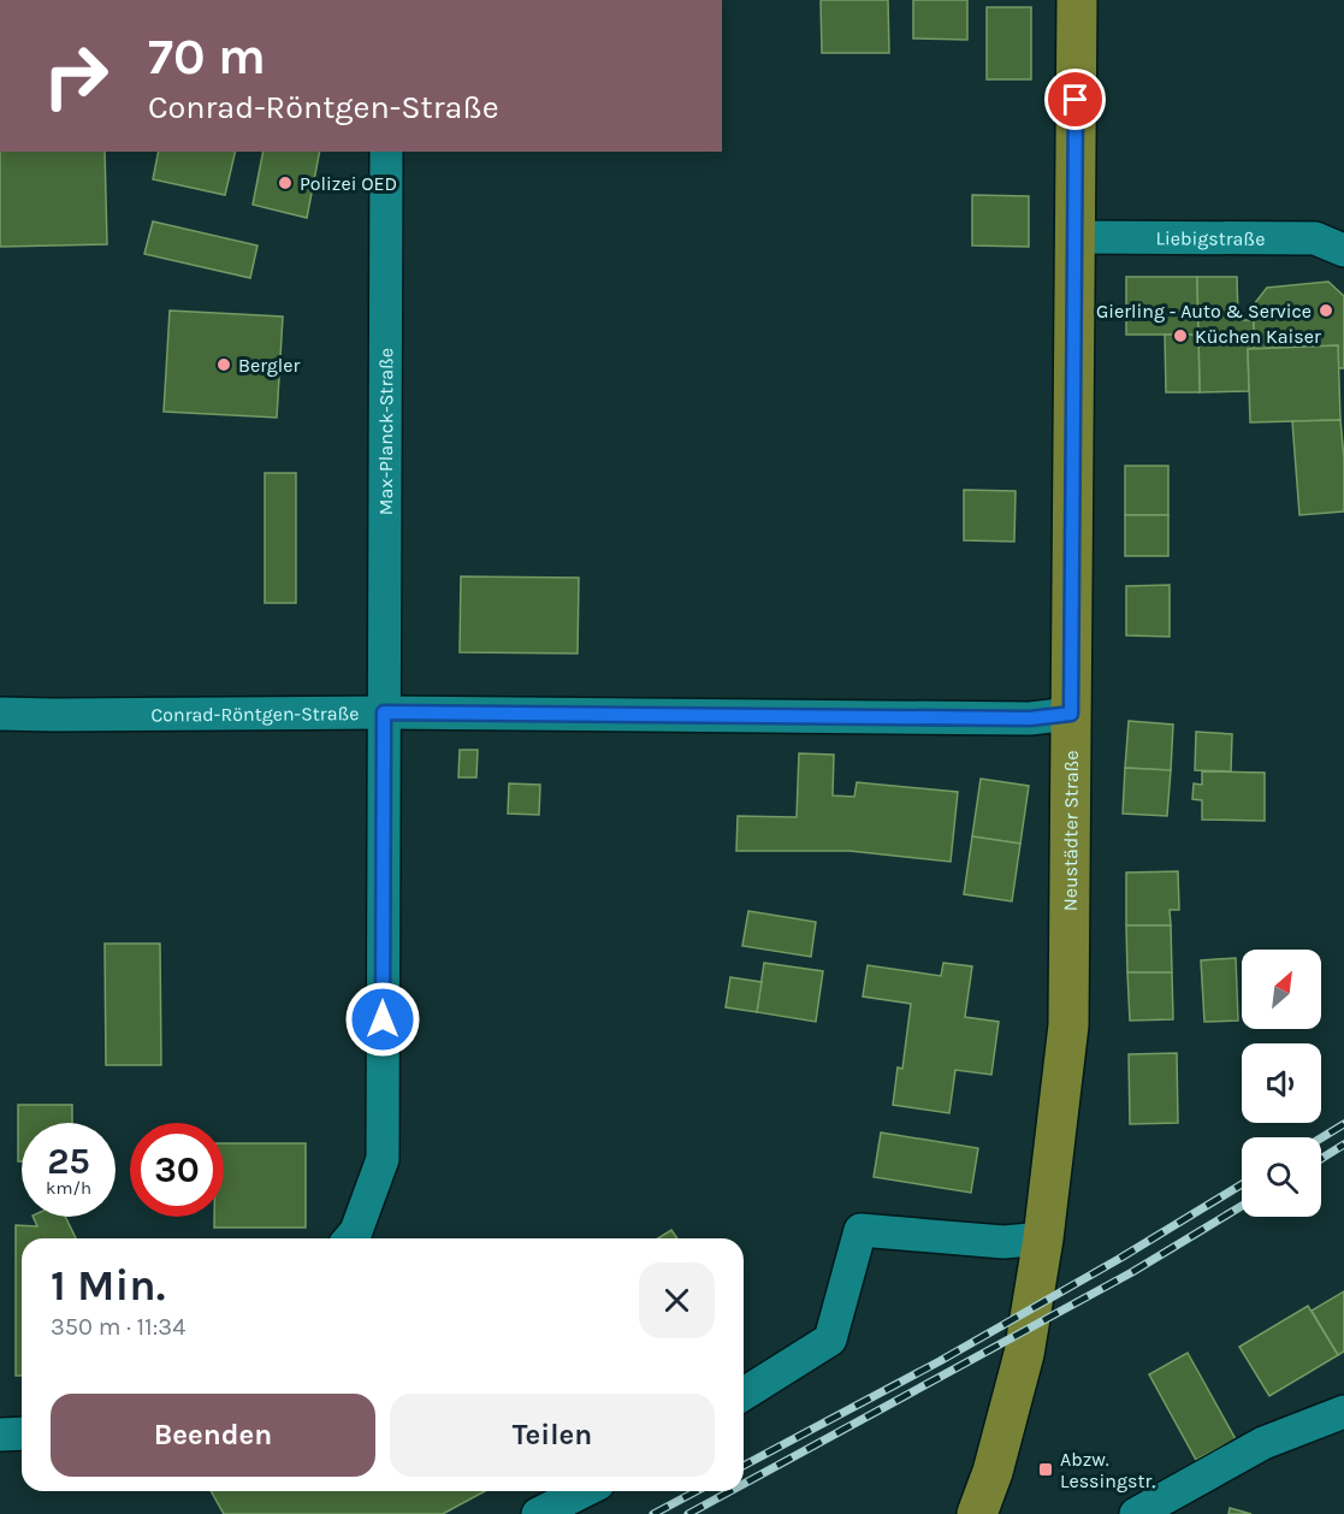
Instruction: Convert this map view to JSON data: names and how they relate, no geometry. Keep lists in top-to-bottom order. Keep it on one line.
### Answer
{"streets":{"main road":["Neustädter Straße"],"street":["Liebigstraße","Max-Planck-Straße","Conrad-Röntgen-Straße"]},"crossings":[["Liebigstraße","Neustädter Straße"],["Max-Planck-Straße","Conrad-Röntgen-Straße"],["Conrad-Röntgen-Straße","Neustädter Straße"]],"places":{"other":["Polizei OED","Gierling - Auto & Service","Küchen Kaiser","Bergler"],"transit":["Abzw. Lessingstr."]},"north":"top right","page":{"turn":["70 m","Conrad-Röntgen-Straße"],"speed":"25 km/h","limit":"30","heading":["1 Min.","350 m · 11:34"],"buttons":["Beenden","Teilen"]}}
